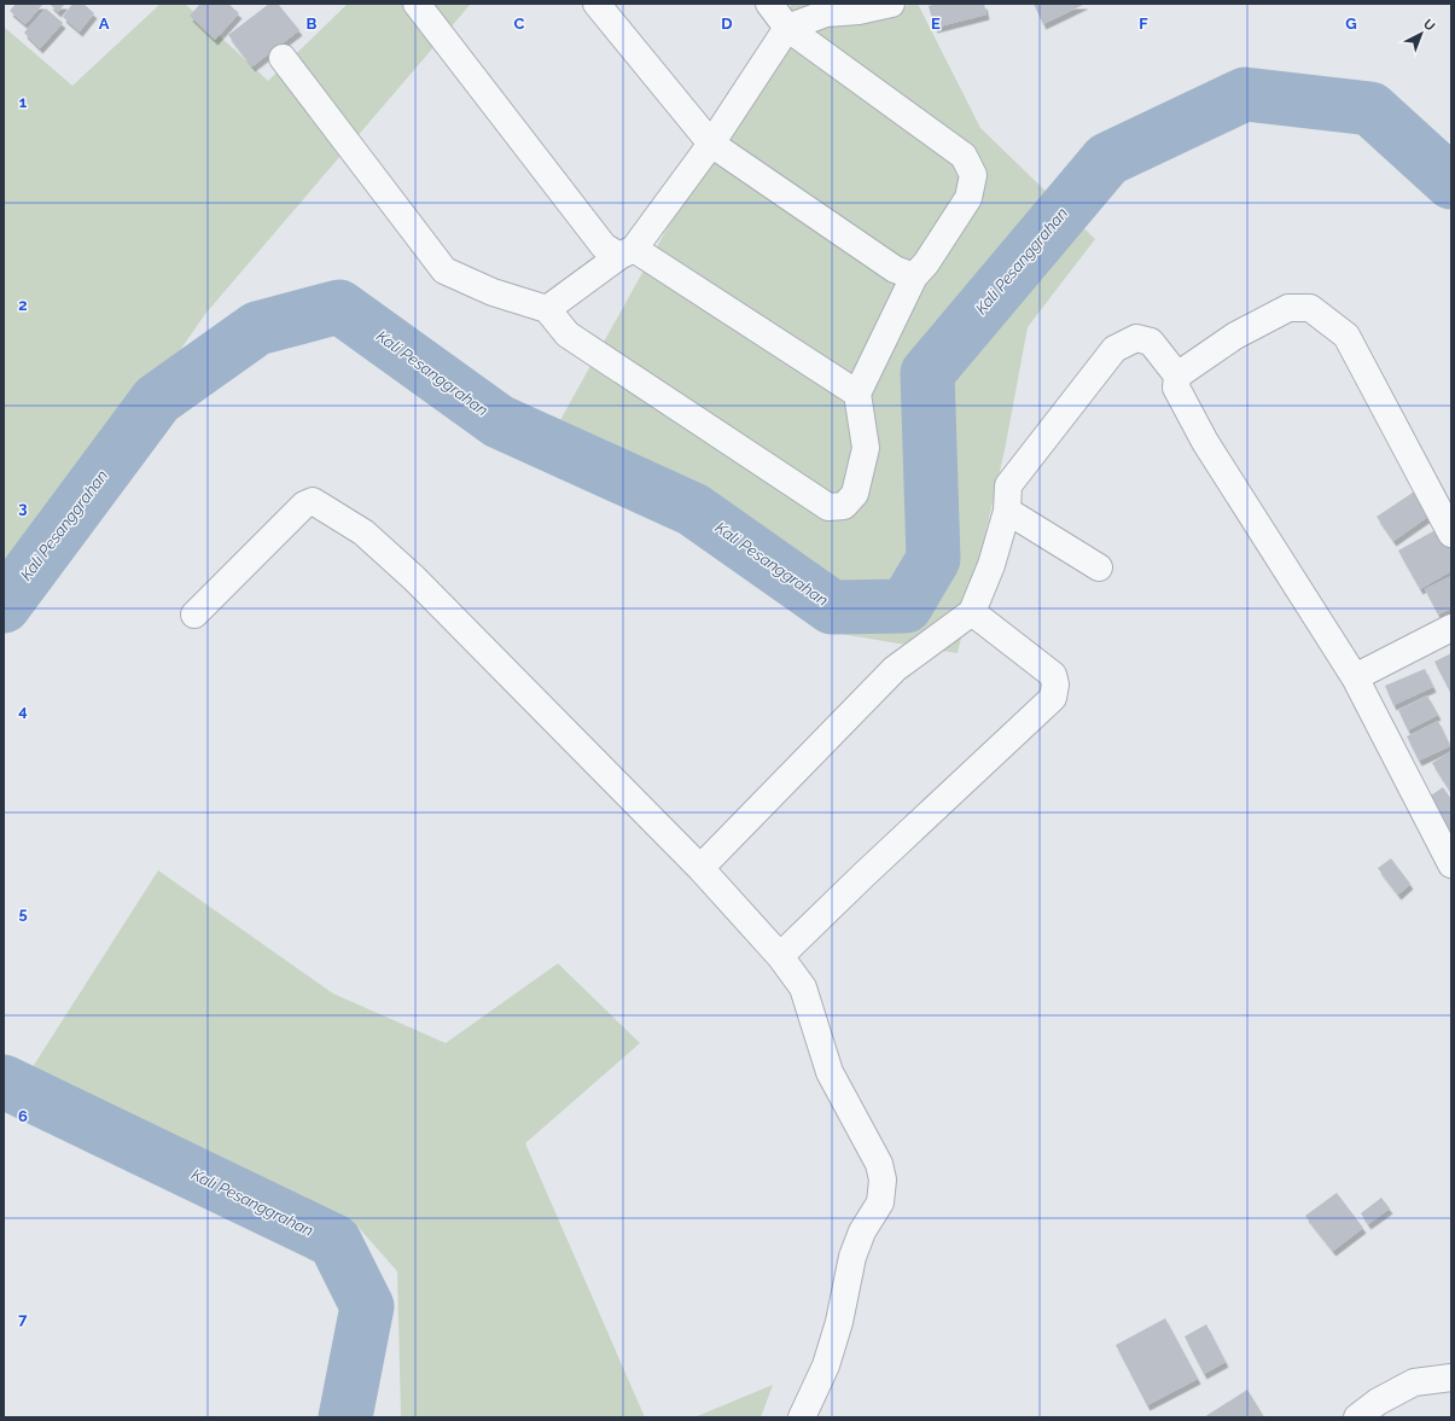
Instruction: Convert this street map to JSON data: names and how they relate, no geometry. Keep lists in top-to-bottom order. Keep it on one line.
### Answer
{"water":["Kali Pesanggrahan"],"north":"top right","grid":{"columns":["A","B","C","D","E","F","G"],"rows":["1","2","3","4","5","6","7"]}}
